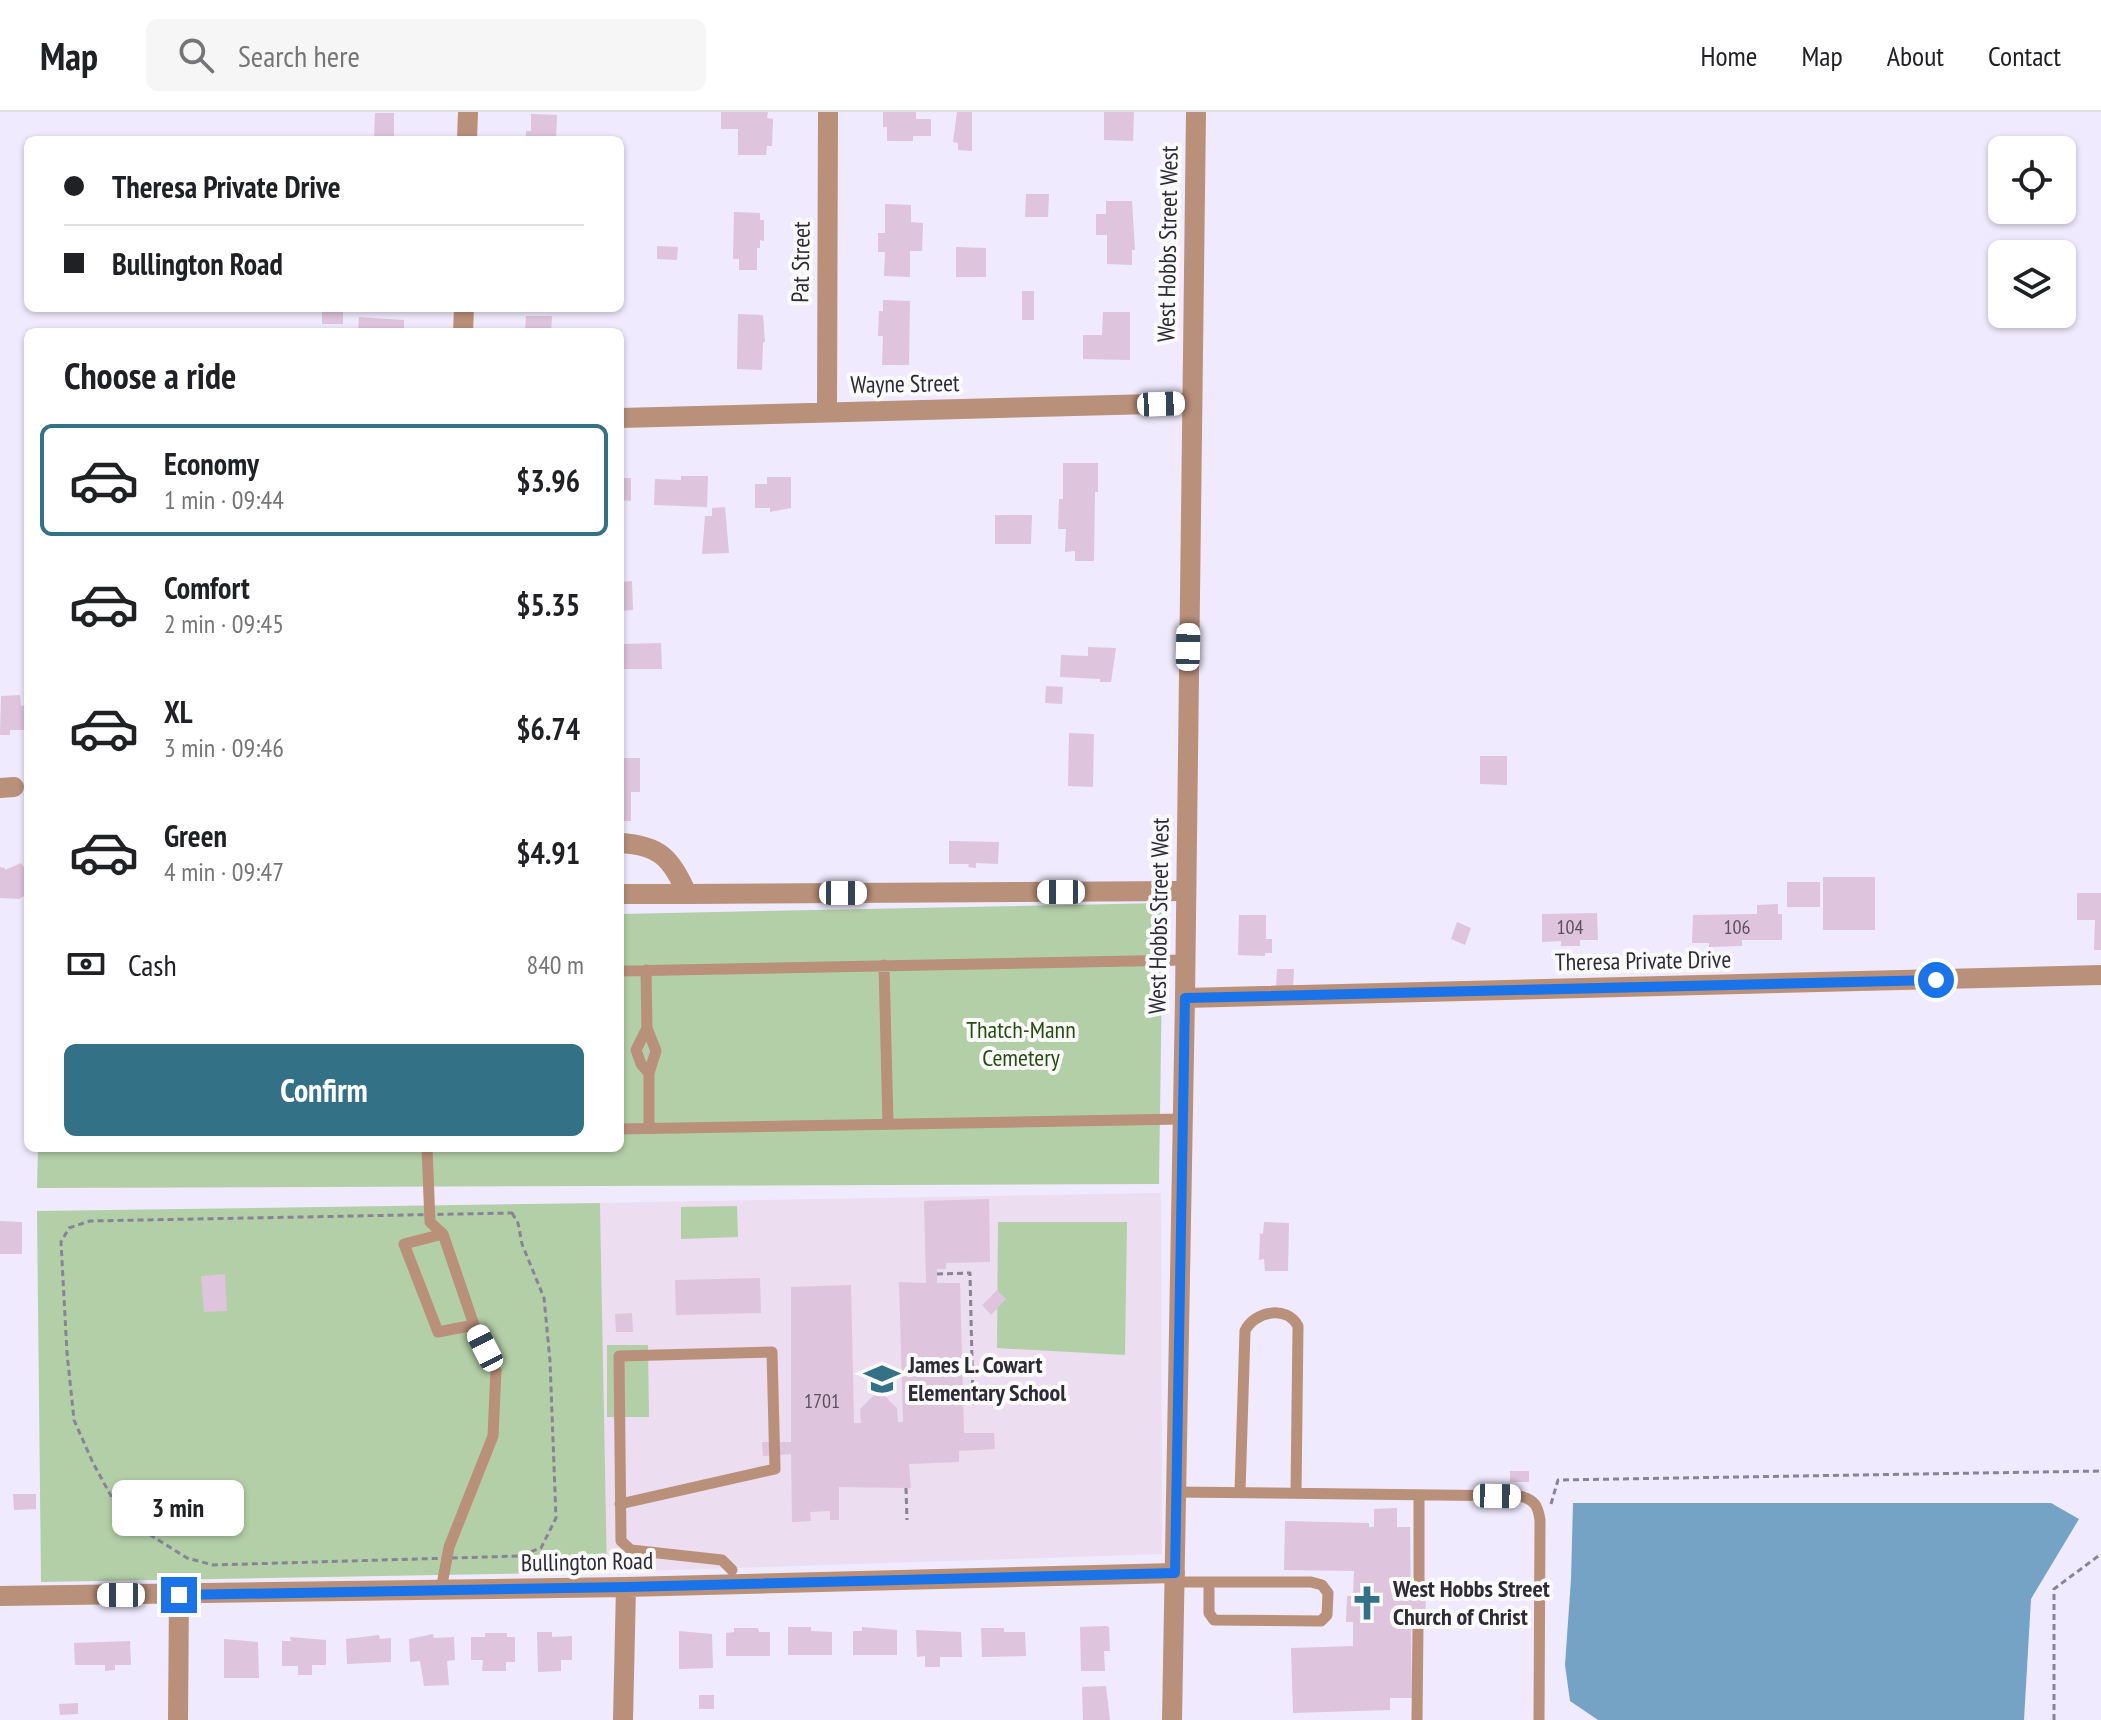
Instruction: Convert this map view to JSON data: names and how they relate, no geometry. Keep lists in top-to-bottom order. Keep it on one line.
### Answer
{"streets":{"street":["West Hobbs Street West","Pat Street","Wayne Street","Theresa Private Drive","Bullington Road"]},"crossings":[["West Hobbs Street West","Wayne Street"],["West Hobbs Street West","Theresa Private Drive"],["West Hobbs Street West","Bullington Road"],["Pat Street","Wayne Street"]],"parks":["Thatch-Mann Cemetery"],"places":{"school or university":["James L. Cowart Elementary School"],"church":["West Hobbs Street Church of Christ"]},"house_numbers":["104","106","1701"],"page":{"header":"Map","search":"Search here","nav":["Home","Map","About","Contact"],"banner":["Theresa Private Drive","Bullington Road"],"heading":"Choose a ride","list":[{"name":"Economy","note":"1 min · 09:44","value":"$3.96"},{"name":"Comfort","note":"2 min · 09:45","value":"$5.35"},{"name":"XL","note":"3 min · 09:46","value":"$6.74"},{"name":"Green","note":"4 min · 09:47","value":"$4.91"}],"pay":["Cash","840 m"],"buttons":"Confirm","bubble":"3 min"}}
